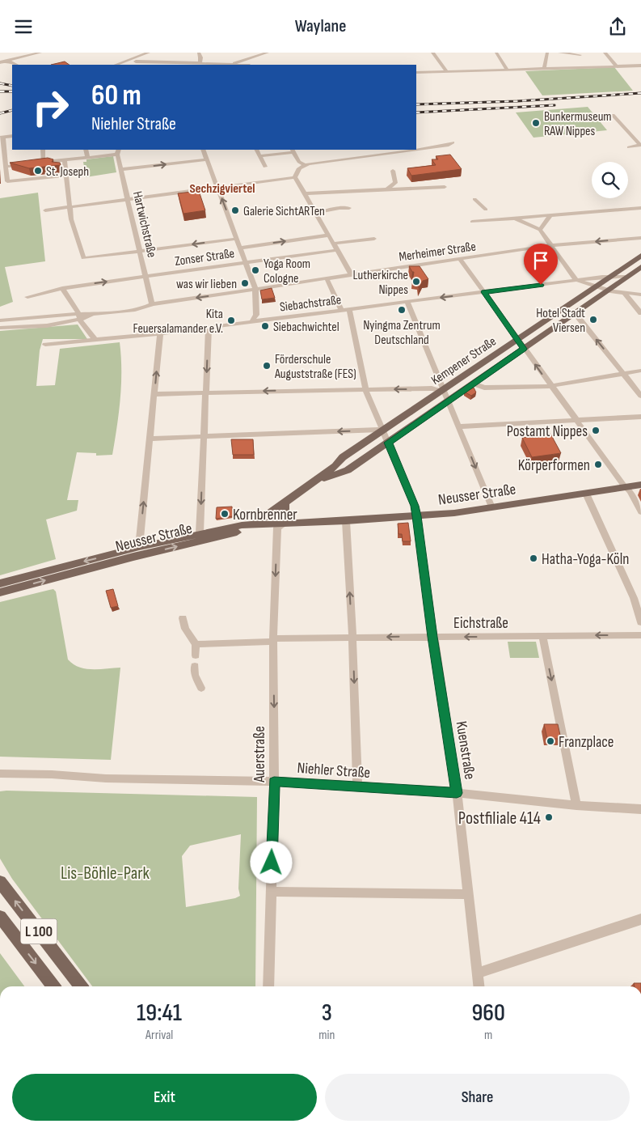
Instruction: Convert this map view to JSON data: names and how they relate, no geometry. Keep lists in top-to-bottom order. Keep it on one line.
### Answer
{"streets":{"main road":["Kempener Straße","Neusser Straße","L 100"],"street":["Hartwichstraße","Merheimer Straße","Zonser Straße","Siebachstraße","Eichstraße","Kuenstraße","Auerstraße","Niehler Straße"]},"crossings":[["Hartwichstraße","Merheimer Straße"],["Hartwichstraße","Zonser Straße"],["Siebachstraße","Kempener Straße"],["Siebachstraße","Kuenstraße"],["Kempener Straße","Neusser Straße"],["Kempener Straße","Kuenstraße"],["Neusser Straße","Kuenstraße"],["Neusser Straße","Auerstraße"],["Eichstraße","Kuenstraße"],["Eichstraße","Auerstraße"],["Kuenstraße","Niehler Straße"],["Auerstraße","Niehler Straße"]],"one_way":["Eichstraße","Auerstraße"],"districts":["Sechzigviertel"],"parks":["Lis-Böhle-Park"],"places":["Bunkermuseum RAW Nippes","St. Joseph","Galerie SichtARTen","Yoga Room Cologne","Lutherkirche Nippes","was wir lieben","Nyingma Zentrum Deutschland","Hotel Stadt Viersen","Kita Feuersalamander e.V.","Siebachwichtel","Förderschule Auguststraße (FES)","Postamt Nippes","Körperformen","Kornbrenner","Hatha-Yoga-Köln","Franzplace","Postfiliale 414"],"page":{"header":"Waylane","turn":["60 m","Niehler Straße"],"eta":["19:41","Arrival","3","min","960","m"],"buttons":["Exit","Share"]}}
